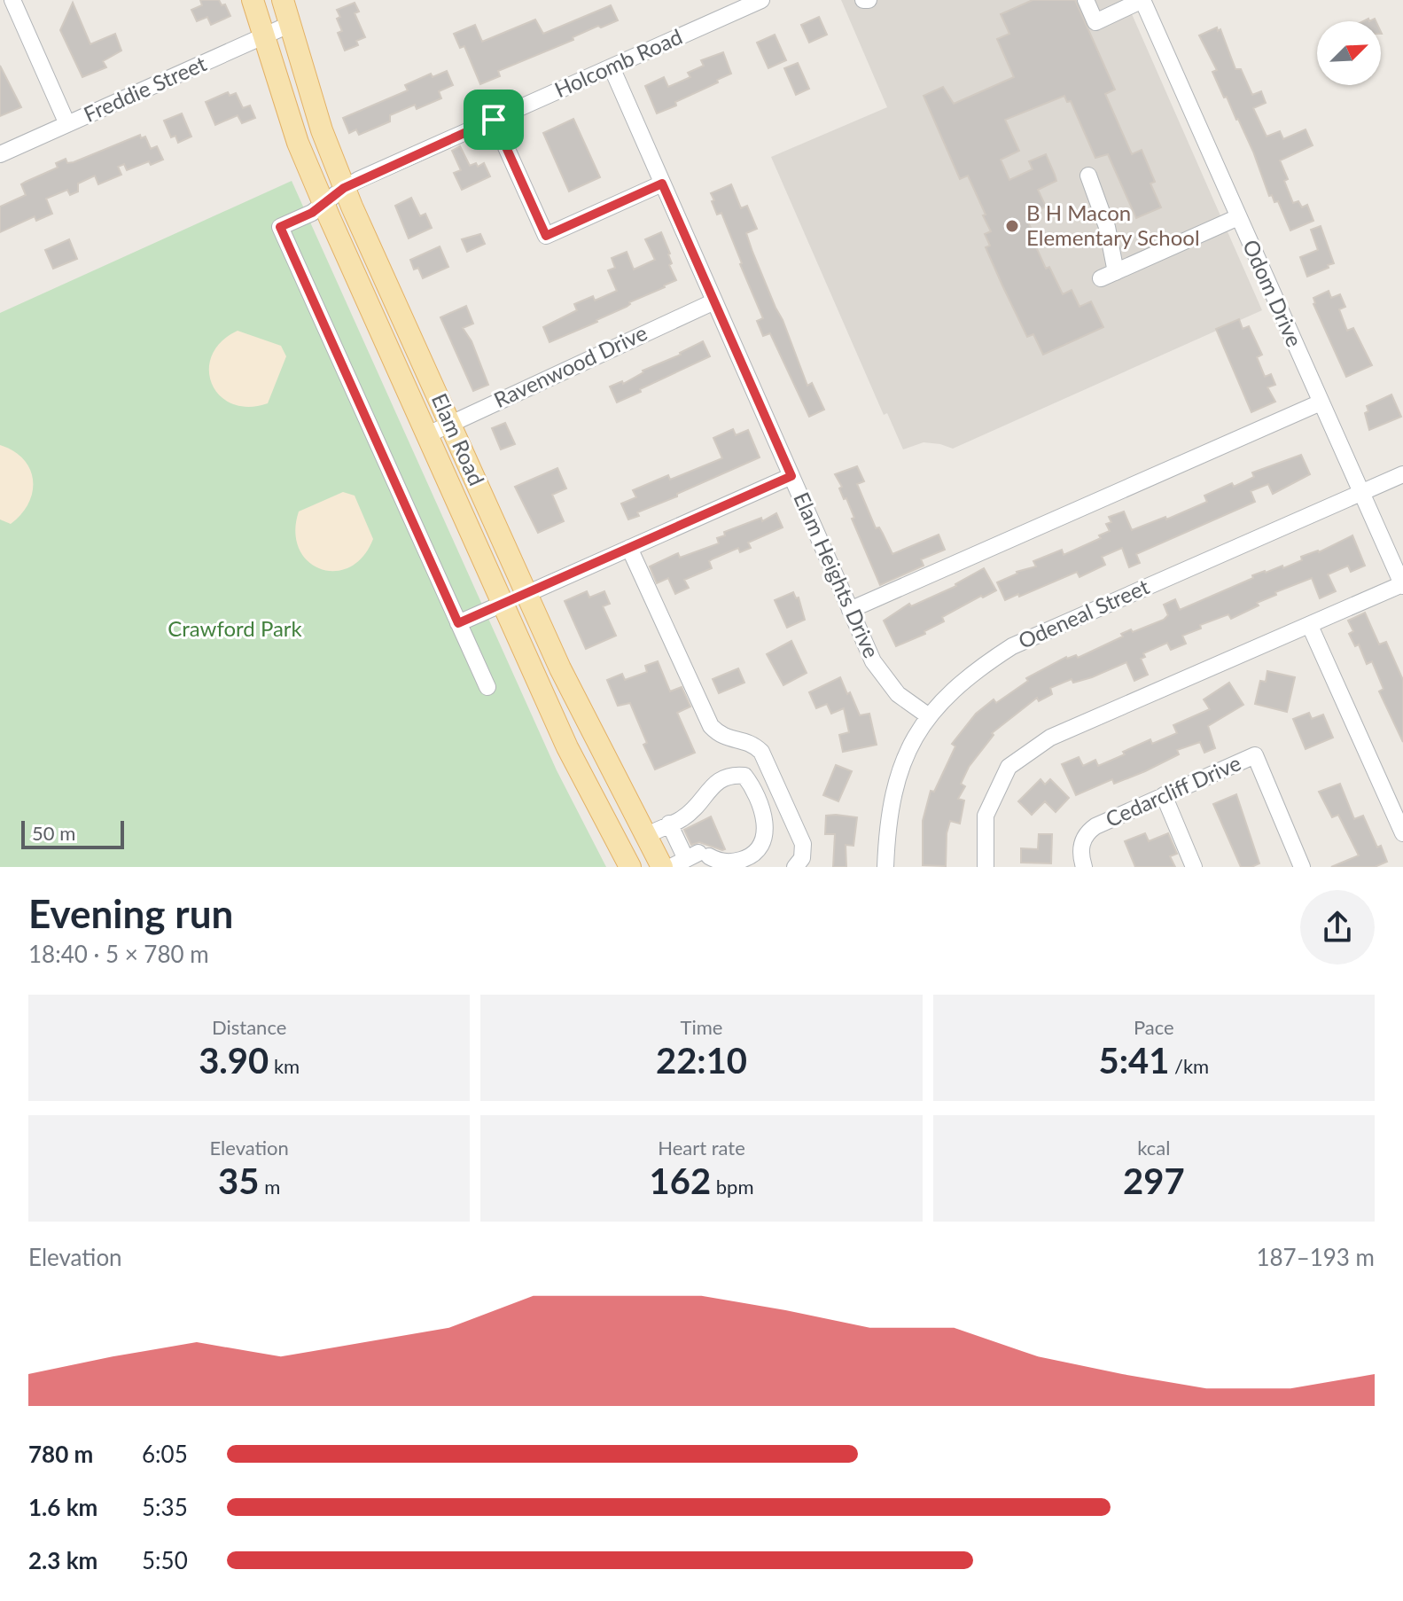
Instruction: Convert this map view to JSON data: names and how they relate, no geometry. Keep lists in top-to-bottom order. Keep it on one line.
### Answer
{"streets":{"main road":["Elam Road"],"street":["Holcomb Road","Freddie Street","Odom Drive","Ravenwood Drive","Elam Heights Drive","Odeneal Street","Cedarcliff Drive"]},"crossings":[["Holcomb Road","Elam Road"],["Holcomb Road","Elam Heights Drive"],["Freddie Street","Elam Road"],["Odom Drive","Odeneal Street"],["Ravenwood Drive","Elam Road"],["Ravenwood Drive","Elam Heights Drive"],["Elam Heights Drive","Odeneal Street"]],"parks":["Crawford Park"],"places":["B H Macon Elementary School"],"scale_bar":"50 m","north":"top right","page":{"scale":"50 m","heading":["Evening run","18:40 · 5 × 780 m"],"stats":[["Distance","3.90 km"],["Time","22:10"],["Pace","5:41 /km"],["Elevation","35 m"],["Heart rate","162 bpm"],["kcal","297"]],"chart":["Elevation","187–193 m"],"list":[{"name":"780 m","note":"6:05"},{"name":"1.6 km","note":"5:35"},{"name":"2.3 km","note":"5:50"}]}}
